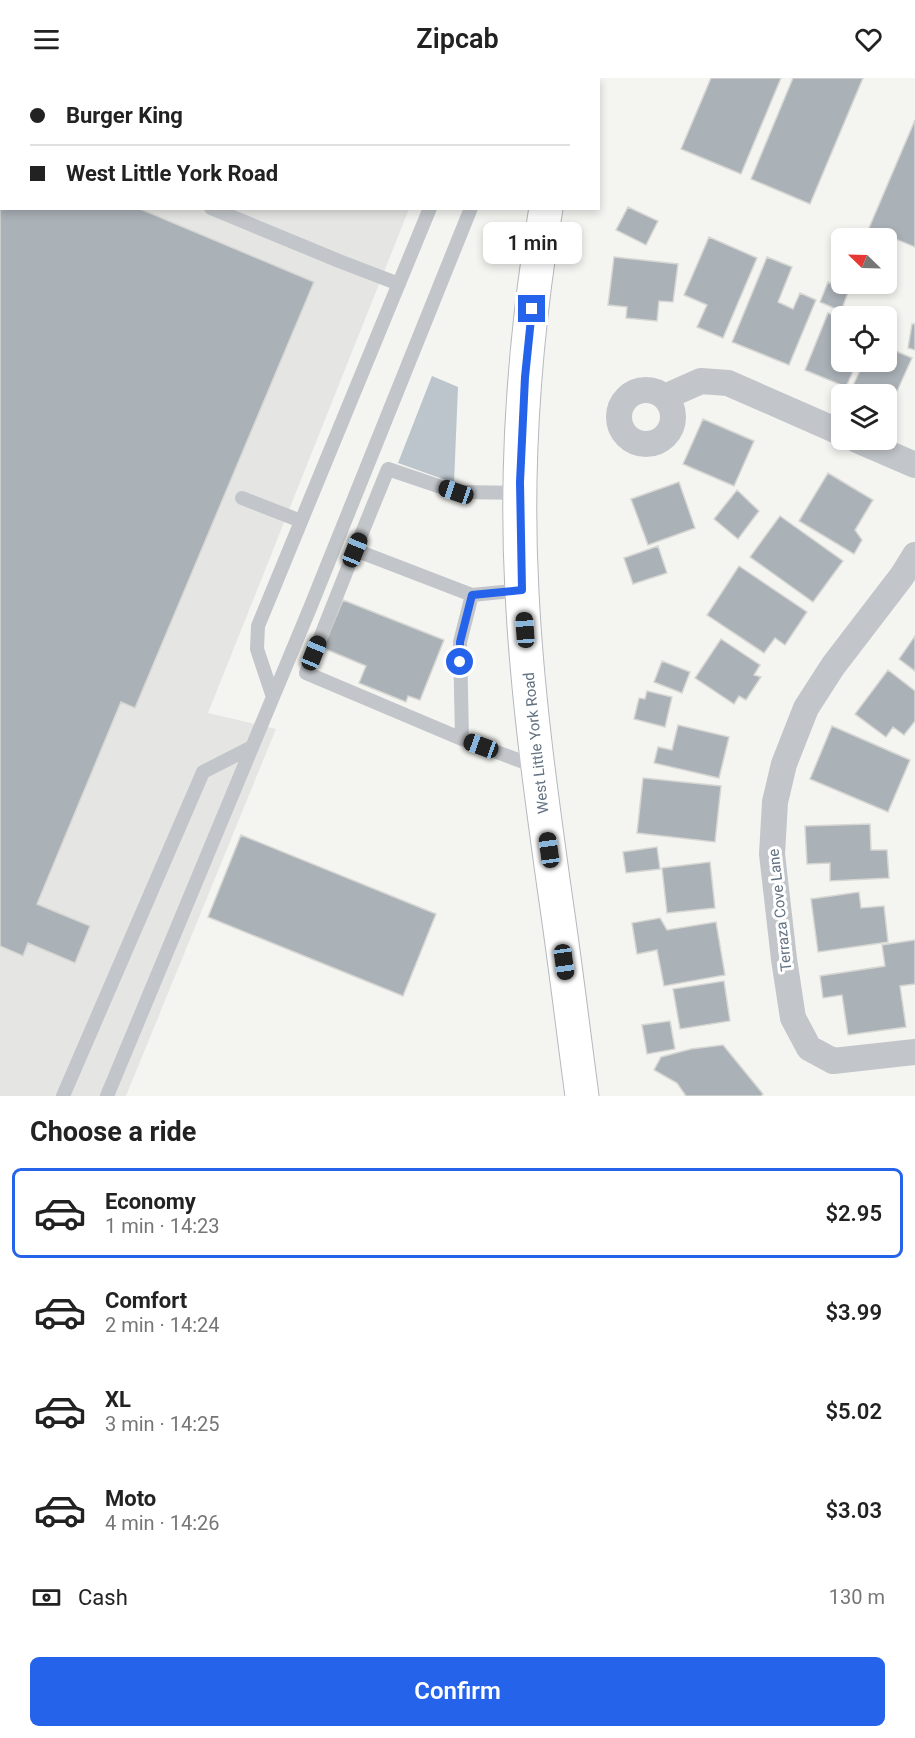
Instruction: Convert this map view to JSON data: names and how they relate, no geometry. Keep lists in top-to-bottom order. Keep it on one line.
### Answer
{"streets":{"main road":["West Little York Road"],"street":["Terraza Cove Lane"]},"north":"top left","page":{"header":"Zipcab","banner":["Burger King","West Little York Road"],"bubble":"1 min","heading":"Choose a ride","list":[{"name":"Economy","note":"1 min · 14:23","value":"$2.95"},{"name":"Comfort","note":"2 min · 14:24","value":"$3.99"},{"name":"XL","note":"3 min · 14:25","value":"$5.02"},{"name":"Moto","note":"4 min · 14:26","value":"$3.03"}],"pay":["Cash","130 m"],"buttons":"Confirm"}}
